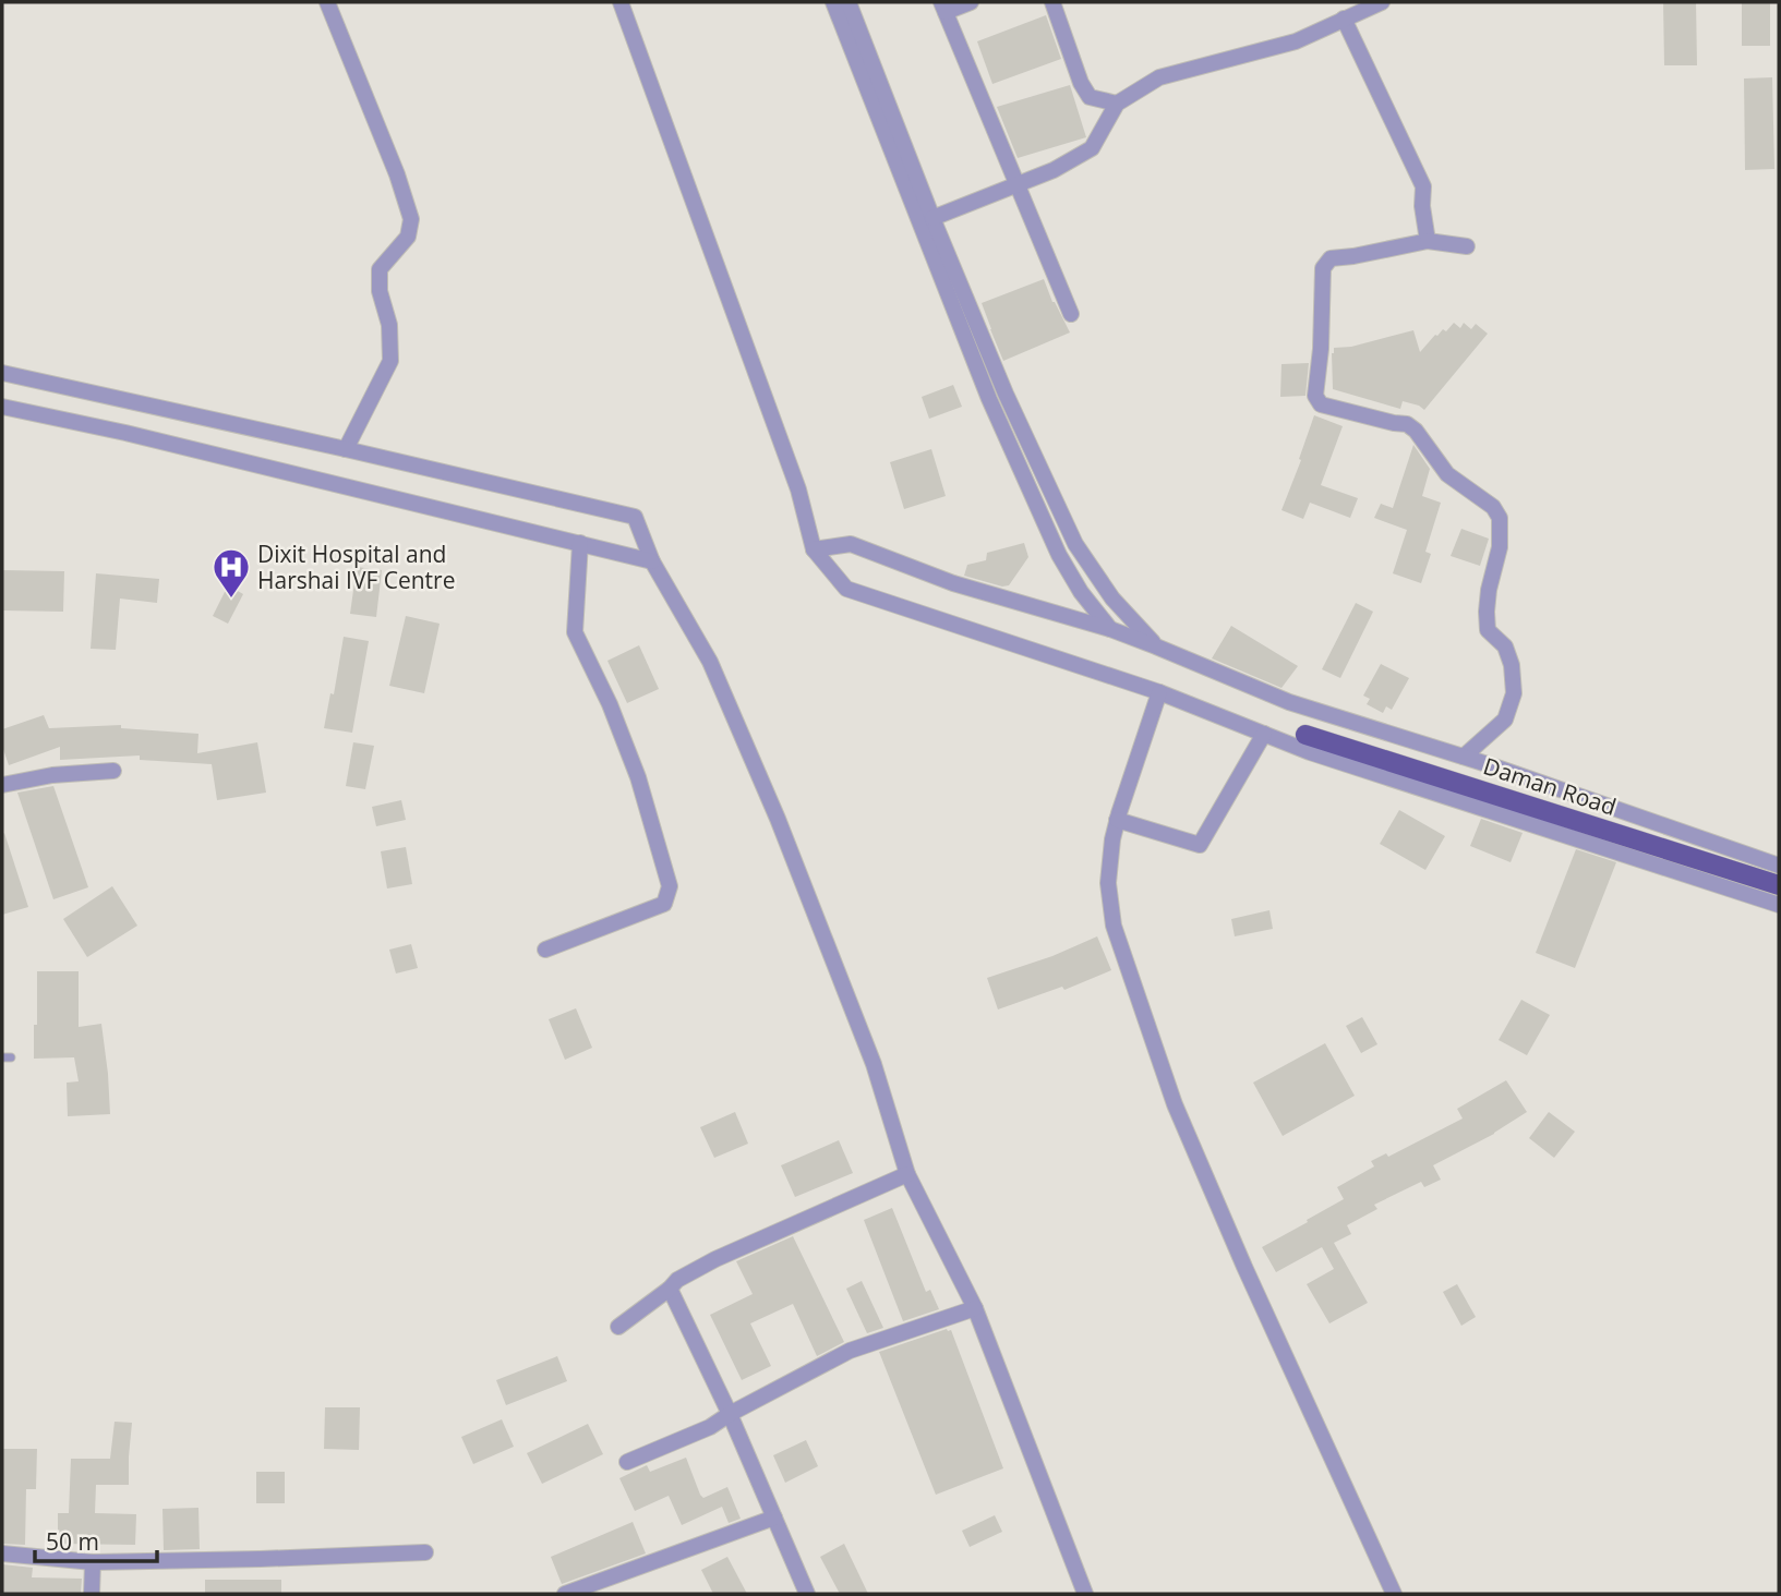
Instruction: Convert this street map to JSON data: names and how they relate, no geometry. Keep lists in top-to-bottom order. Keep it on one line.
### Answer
{"streets":{"main road":["Daman Road"]},"places":{"hospital":["Dixit Hospital and Harshai IVF Centre"]},"scale_bar":"50 m"}
